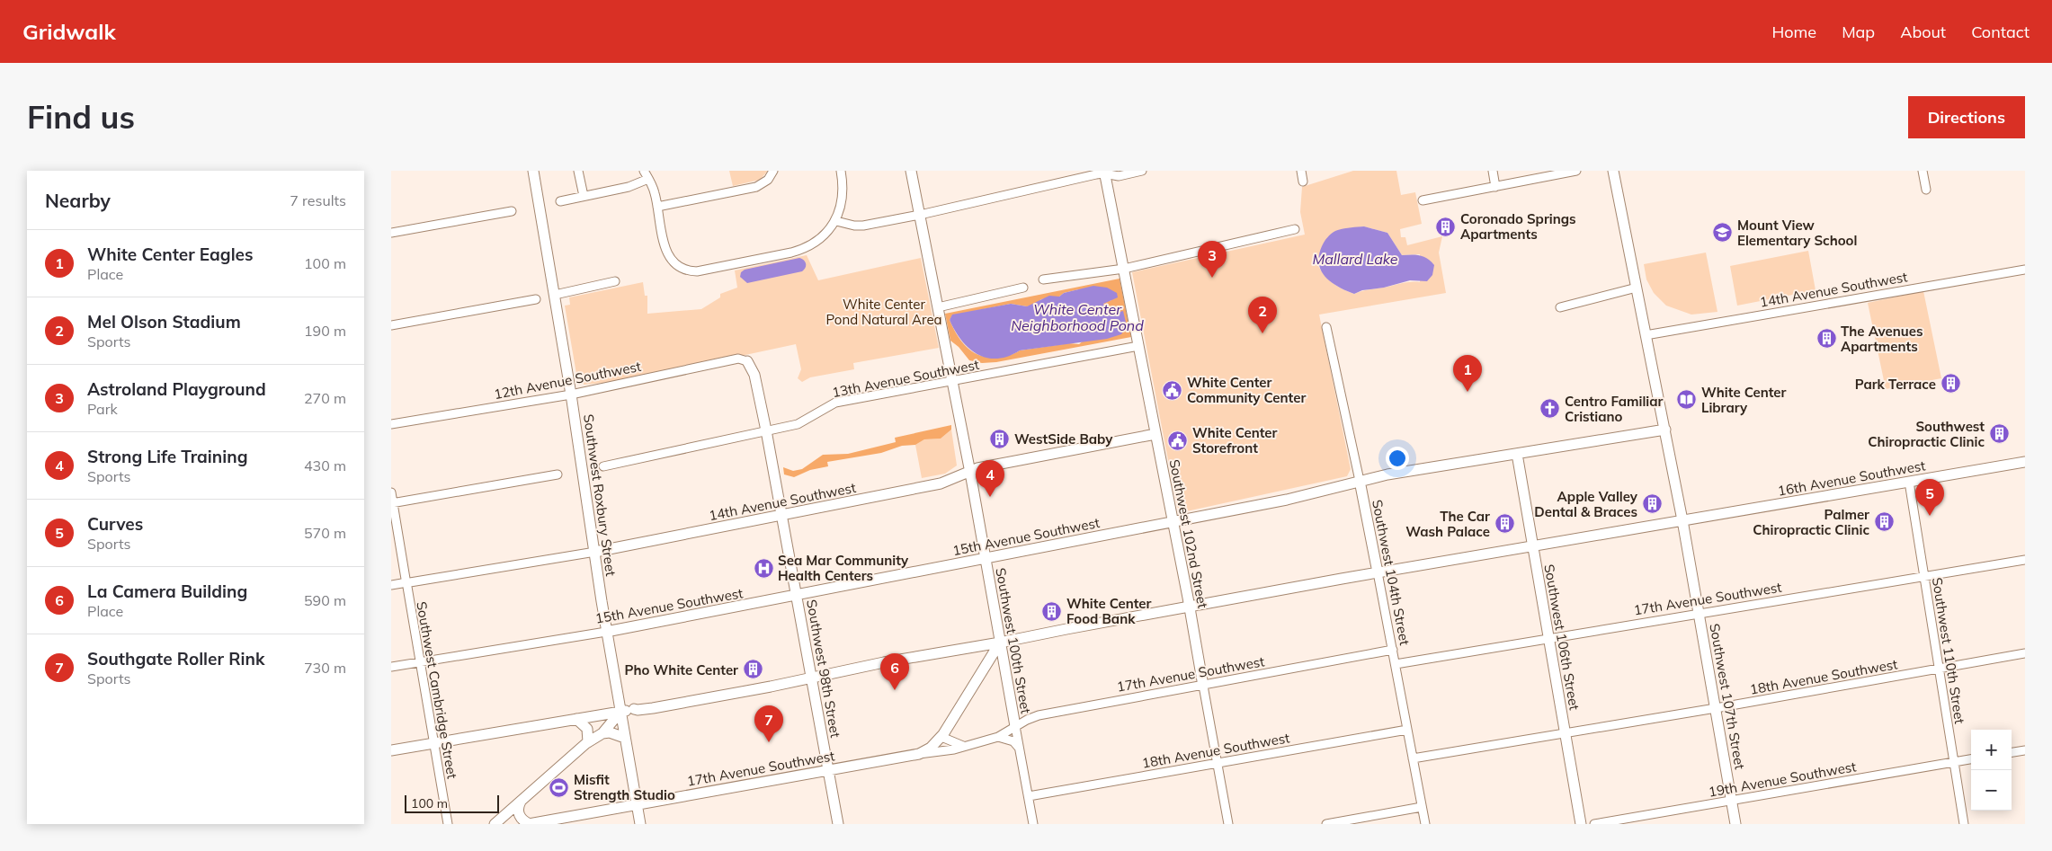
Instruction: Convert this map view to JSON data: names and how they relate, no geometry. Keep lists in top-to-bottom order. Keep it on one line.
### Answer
{"streets":{"street":["14th Avenue Southwest","13th Avenue Southwest","12th Avenue Southwest","16th Avenue Southwest","Southwest Roxbury Street","Southwest 102nd Street","15th Avenue Southwest","Southwest 104th Street","17th Avenue Southwest","Southwest 106th Street","Southwest 100th Street","Southwest 110th Street","Southwest 98th Street","18th Avenue Southwest","Southwest Cambridge Street","Southwest 107th Street","19th Avenue Southwest"]},"crossings":[["14th Avenue Southwest","Southwest Roxbury Street"],["14th Avenue Southwest","Southwest 102nd Street"],["14th Avenue Southwest","Southwest 100th Street"],["14th Avenue Southwest","Southwest 98th Street"],["14th Avenue Southwest","Southwest Cambridge Street"],["14th Avenue Southwest","Southwest 107th Street"],["13th Avenue Southwest","Southwest 102nd Street"],["13th Avenue Southwest","Southwest 100th Street"],["13th Avenue Southwest","Southwest 98th Street"],["12th Avenue Southwest","Southwest Roxbury Street"],["12th Avenue Southwest","Southwest 98th Street"],["16th Avenue Southwest","Southwest Roxbury Street"],["16th Avenue Southwest","Southwest 102nd Street"],["16th Avenue Southwest","Southwest 104th Street"],["16th Avenue Southwest","17th Avenue Southwest"],["16th Avenue Southwest","Southwest 106th Street"],["16th Avenue Southwest","Southwest 100th Street"],["16th Avenue Southwest","Southwest 110th Street"],["16th Avenue Southwest","Southwest 98th Street"],["16th Avenue Southwest","Southwest Cambridge Street"],["16th Avenue Southwest","Southwest 107th Street"],["Southwest Roxbury Street","15th Avenue Southwest"],["Southwest Roxbury Street","17th Avenue Southwest"],["Southwest 102nd Street","15th Avenue Southwest"],["Southwest 102nd Street","17th Avenue Southwest"],["Southwest 102nd Street","18th Avenue Southwest"],["15th Avenue Southwest","Southwest 104th Street"],["15th Avenue Southwest","Southwest 106th Street"],["15th Avenue Southwest","Southwest 100th Street"],["15th Avenue Southwest","Southwest 98th Street"],["15th Avenue Southwest","Southwest Cambridge Street"],["15th Avenue Southwest","Southwest 107th Street"],["Southwest 104th Street","17th Avenue Southwest"],["Southwest 104th Street","18th Avenue Southwest"],["17th Avenue Southwest","Southwest 106th Street"],["17th Avenue Southwest","Southwest 100th Street"],["17th Avenue Southwest","Southwest 110th Street"],["17th Avenue Southwest","Southwest 98th Street"],["17th Avenue Southwest","Southwest 107th Street"],["Southwest 106th Street","18th Avenue Southwest"],["Southwest 100th Street","18th Avenue Southwest"],["Southwest 110th Street","18th Avenue Southwest"],["Southwest 110th Street","19th Avenue Southwest"],["18th Avenue Southwest","Southwest 107th Street"],["Southwest 107th Street","19th Avenue Southwest"]],"water":["Mallard Lake","White Center Neighborhood Pond"],"parks":["White Center Pond Natural Area"],"places":{"building":["Coronado Springs Apartments","The Avenues Apartments","Park Terrace","Southwest Chiropractic Clinic","WestSide Baby","Apple Valley Dental & Braces","Palmer Chiropractic Clinic","The Car Wash Palace","White Center Food Bank","Pho White Center"],"school or university":["Mount View Elementary School"],"public building":["White Center Community Center","White Center Storefront"],"library":["White Center Library"],"church":["Centro Familiar Cristiano"],"hospital":["Sea Mar Community Health Centers"],"sports":["Misfit Strength Studio"]},"scale_bar":"100 m","page":{"header":"Gridwalk","nav":["Home","Map","About","Contact"],"buttons":"Directions","title":"Find us","heading":["Nearby","7 results"],"list":[{"mark":"1","name":"White Center Eagles","note":"Place","value":"100 m"},{"mark":"2","name":"Mel Olson Stadium","note":"Sports","value":"190 m"},{"mark":"3","name":"Astroland Playground","note":"Park","value":"270 m"},{"mark":"4","name":"Strong Life Training","note":"Sports","value":"430 m"},{"mark":"5","name":"Curves","note":"Sports","value":"570 m"},{"mark":"6","name":"La Camera Building","note":"Place","value":"590 m"},{"mark":"7","name":"Southgate Roller Rink","note":"Sports","value":"730 m"}],"pins":["3","2","1","4","5","6","7"],"map_buttons":["+","−"],"scale":"100 m"}}
